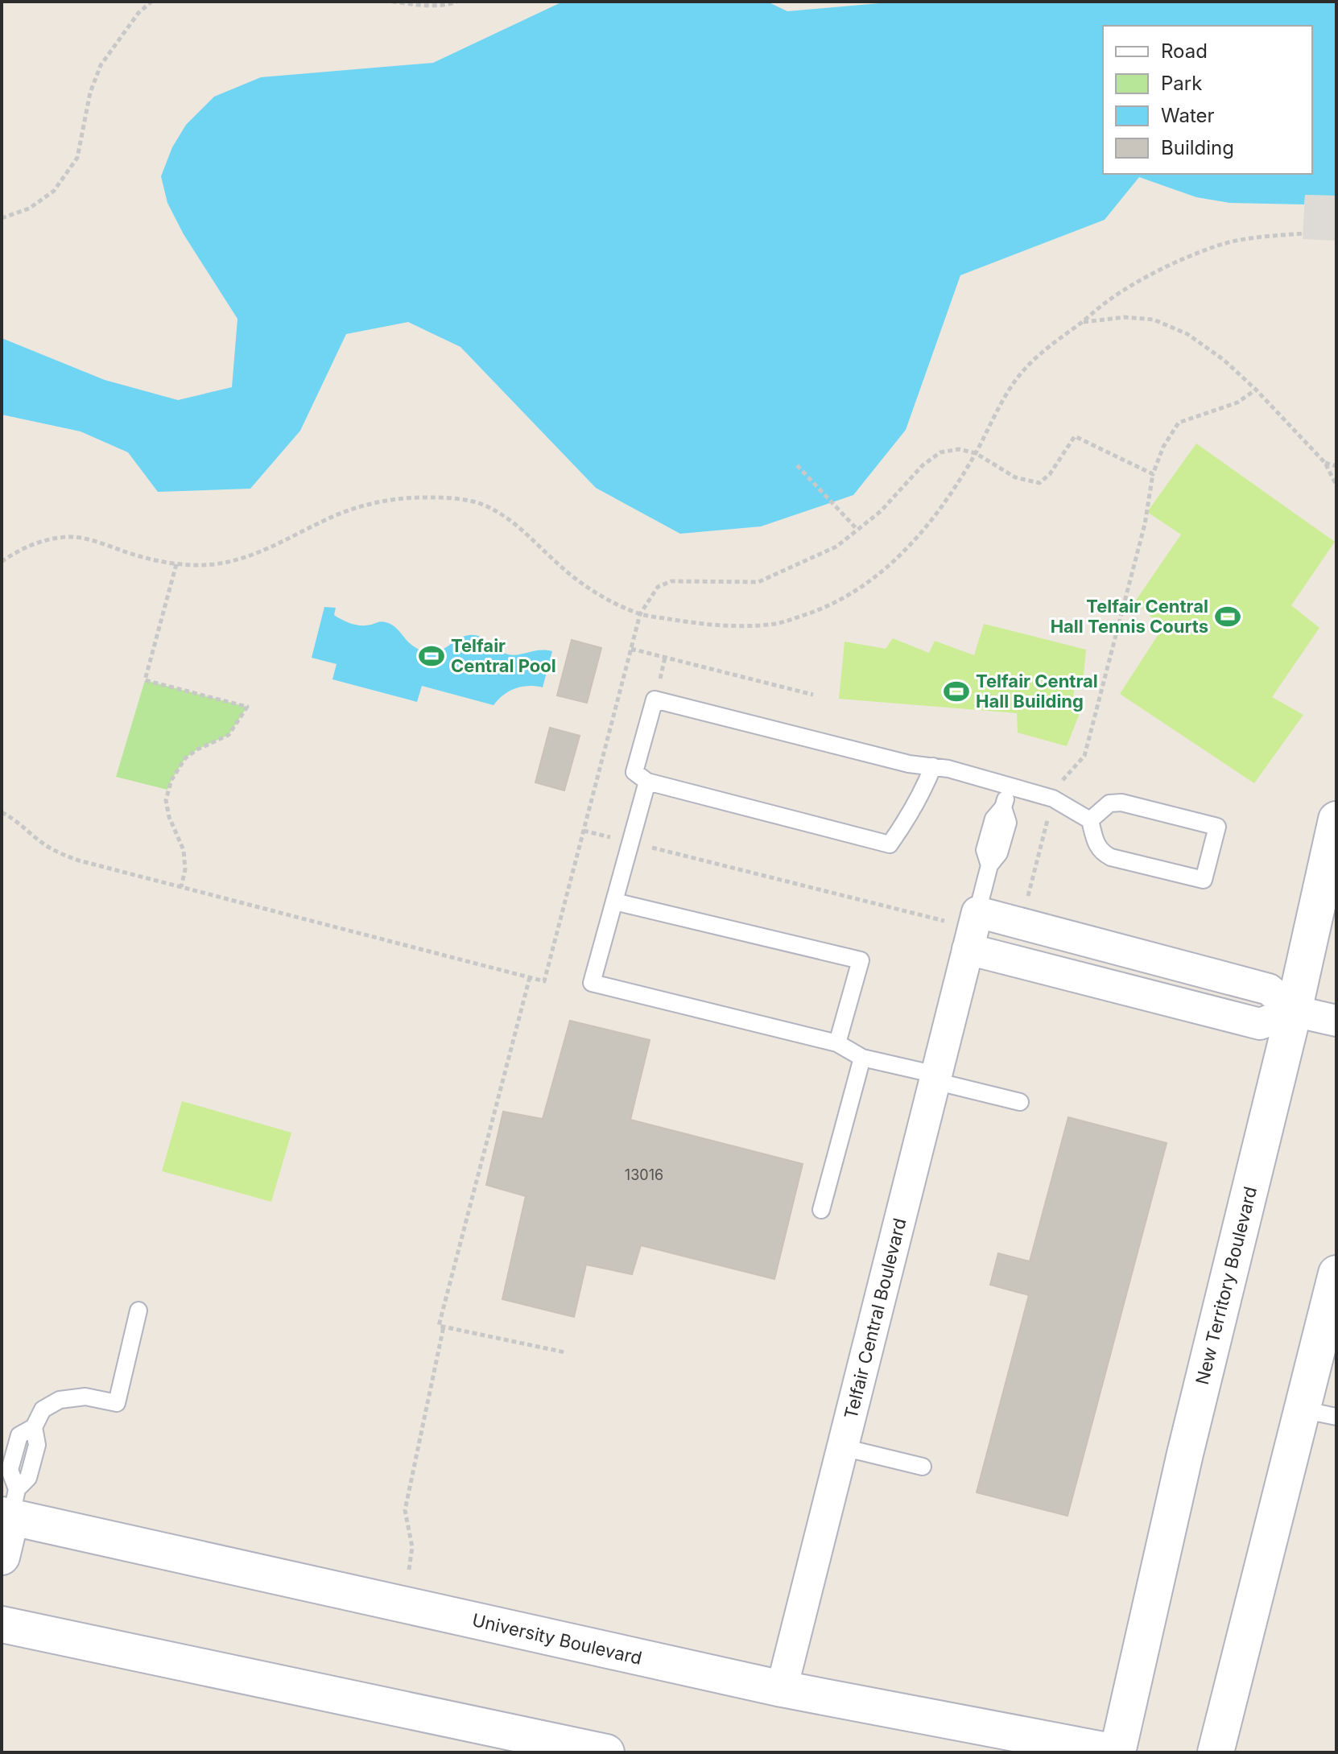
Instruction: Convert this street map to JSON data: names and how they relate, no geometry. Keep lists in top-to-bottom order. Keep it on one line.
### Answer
{"streets":{"main road":["New Territory Boulevard","University Boulevard"],"street":["Telfair Central Boulevard"]},"crossings":[["New Territory Boulevard","University Boulevard"],["Telfair Central Boulevard","University Boulevard"]],"places":{"sports":["Telfair Central Hall Tennis Courts","Telfair Central Pool","Telfair Central Hall Building"]},"house_numbers":["13016"],"legend":["Road","Park","Water","Building"]}
